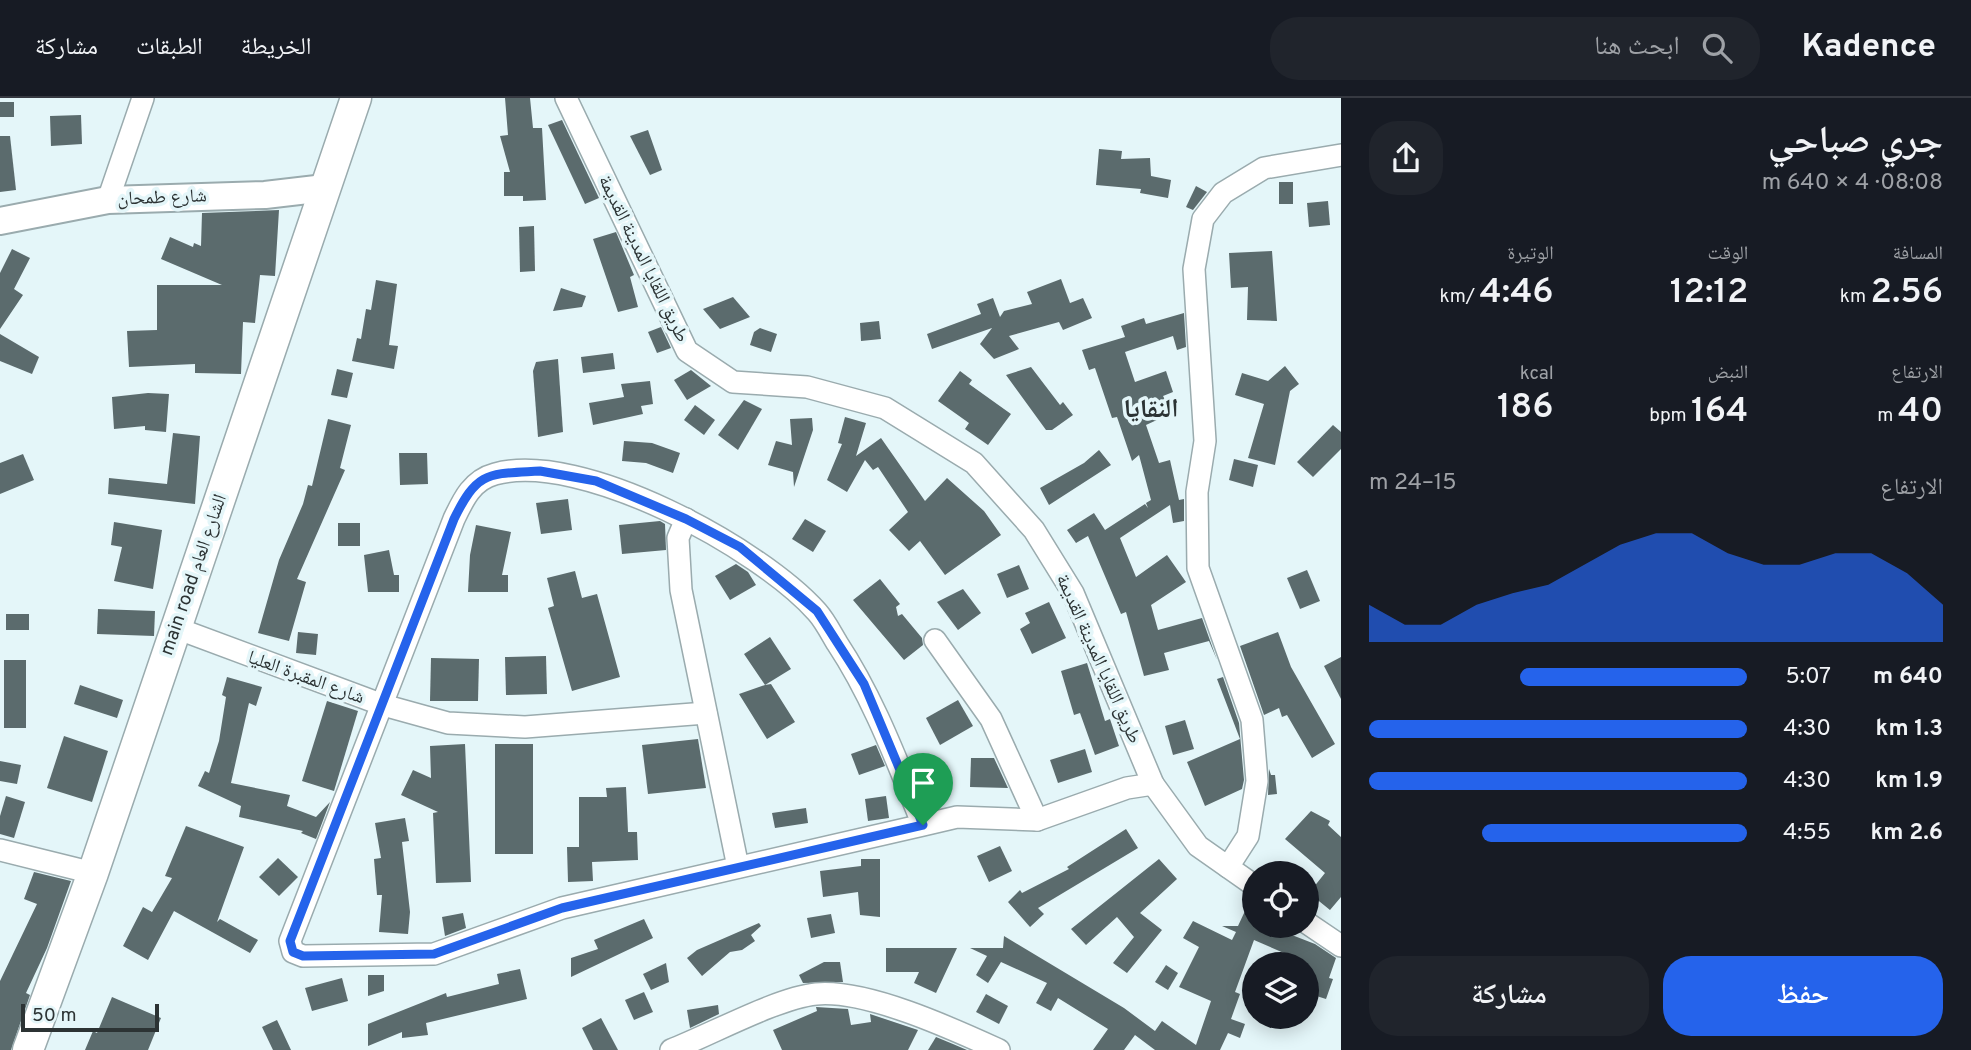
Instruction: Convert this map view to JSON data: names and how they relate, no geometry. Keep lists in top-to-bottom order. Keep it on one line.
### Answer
{"streets":{"main road":["main road الشارع العام"],"street":["شارع طمحان","طريق اللقايا المدينة القديمة","شارع المقبرة العليا"]},"crossings":[["شارع طمحان","main road الشارع العام"],["طريق اللقايا المدينة القديمة","شارع المقبرة العليا"],["main road الشارع العام","شارع المقبرة العليا"]],"districts":["النقايا"],"scale_bar":"50 m","page":{"header":"Kadence","search":"ابحث هنا","nav":["الخريطة","الطبقات","مشاركة"],"heading":["جري صباحي","08:08 · 4 × 640 m"],"stats":[["المسافة","2.56 km"],["الوقت","12:12"],["الوتيرة","4:46 /km"],["الارتفاع","40 m"],["النبض","164 bpm"],["kcal","186"]],"chart":["الارتفاع","15–24 m"],"list":[{"name":"640 m","note":"5:07"},{"name":"1.3 km","note":"4:30"},{"name":"1.9 km","note":"4:30"},{"name":"2.6 km","note":"4:55"}],"buttons":["حفظ","مشاركة"],"scale":"50 m"}}
